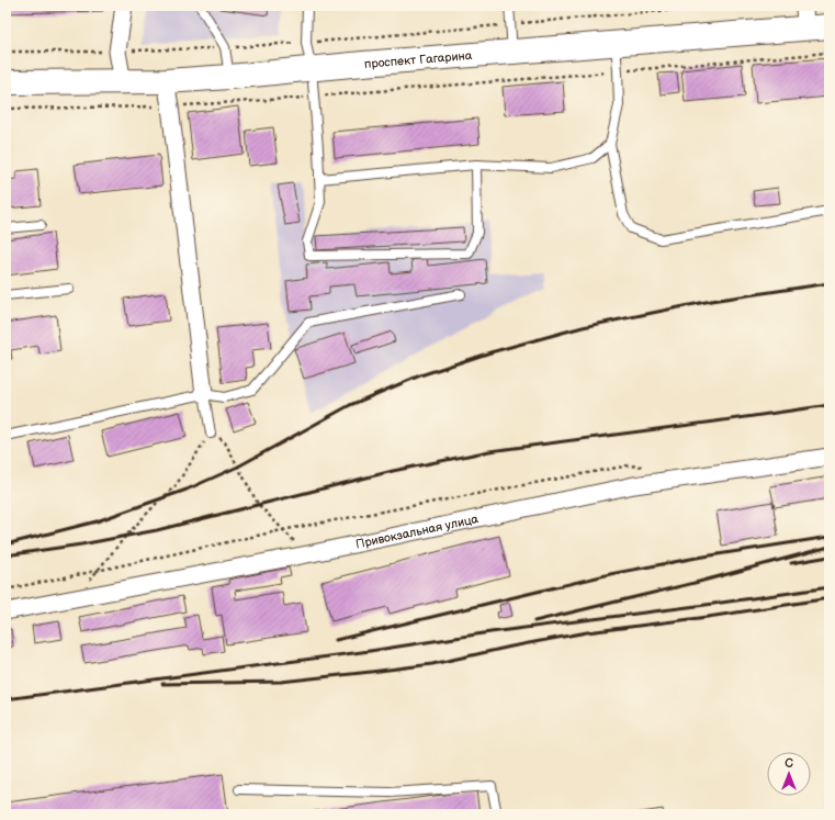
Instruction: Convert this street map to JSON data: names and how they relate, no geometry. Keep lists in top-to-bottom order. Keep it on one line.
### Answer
{"streets":{"main road":["проспект Гагарина"],"street":["Привокзальная улица"]},"north":"top"}
